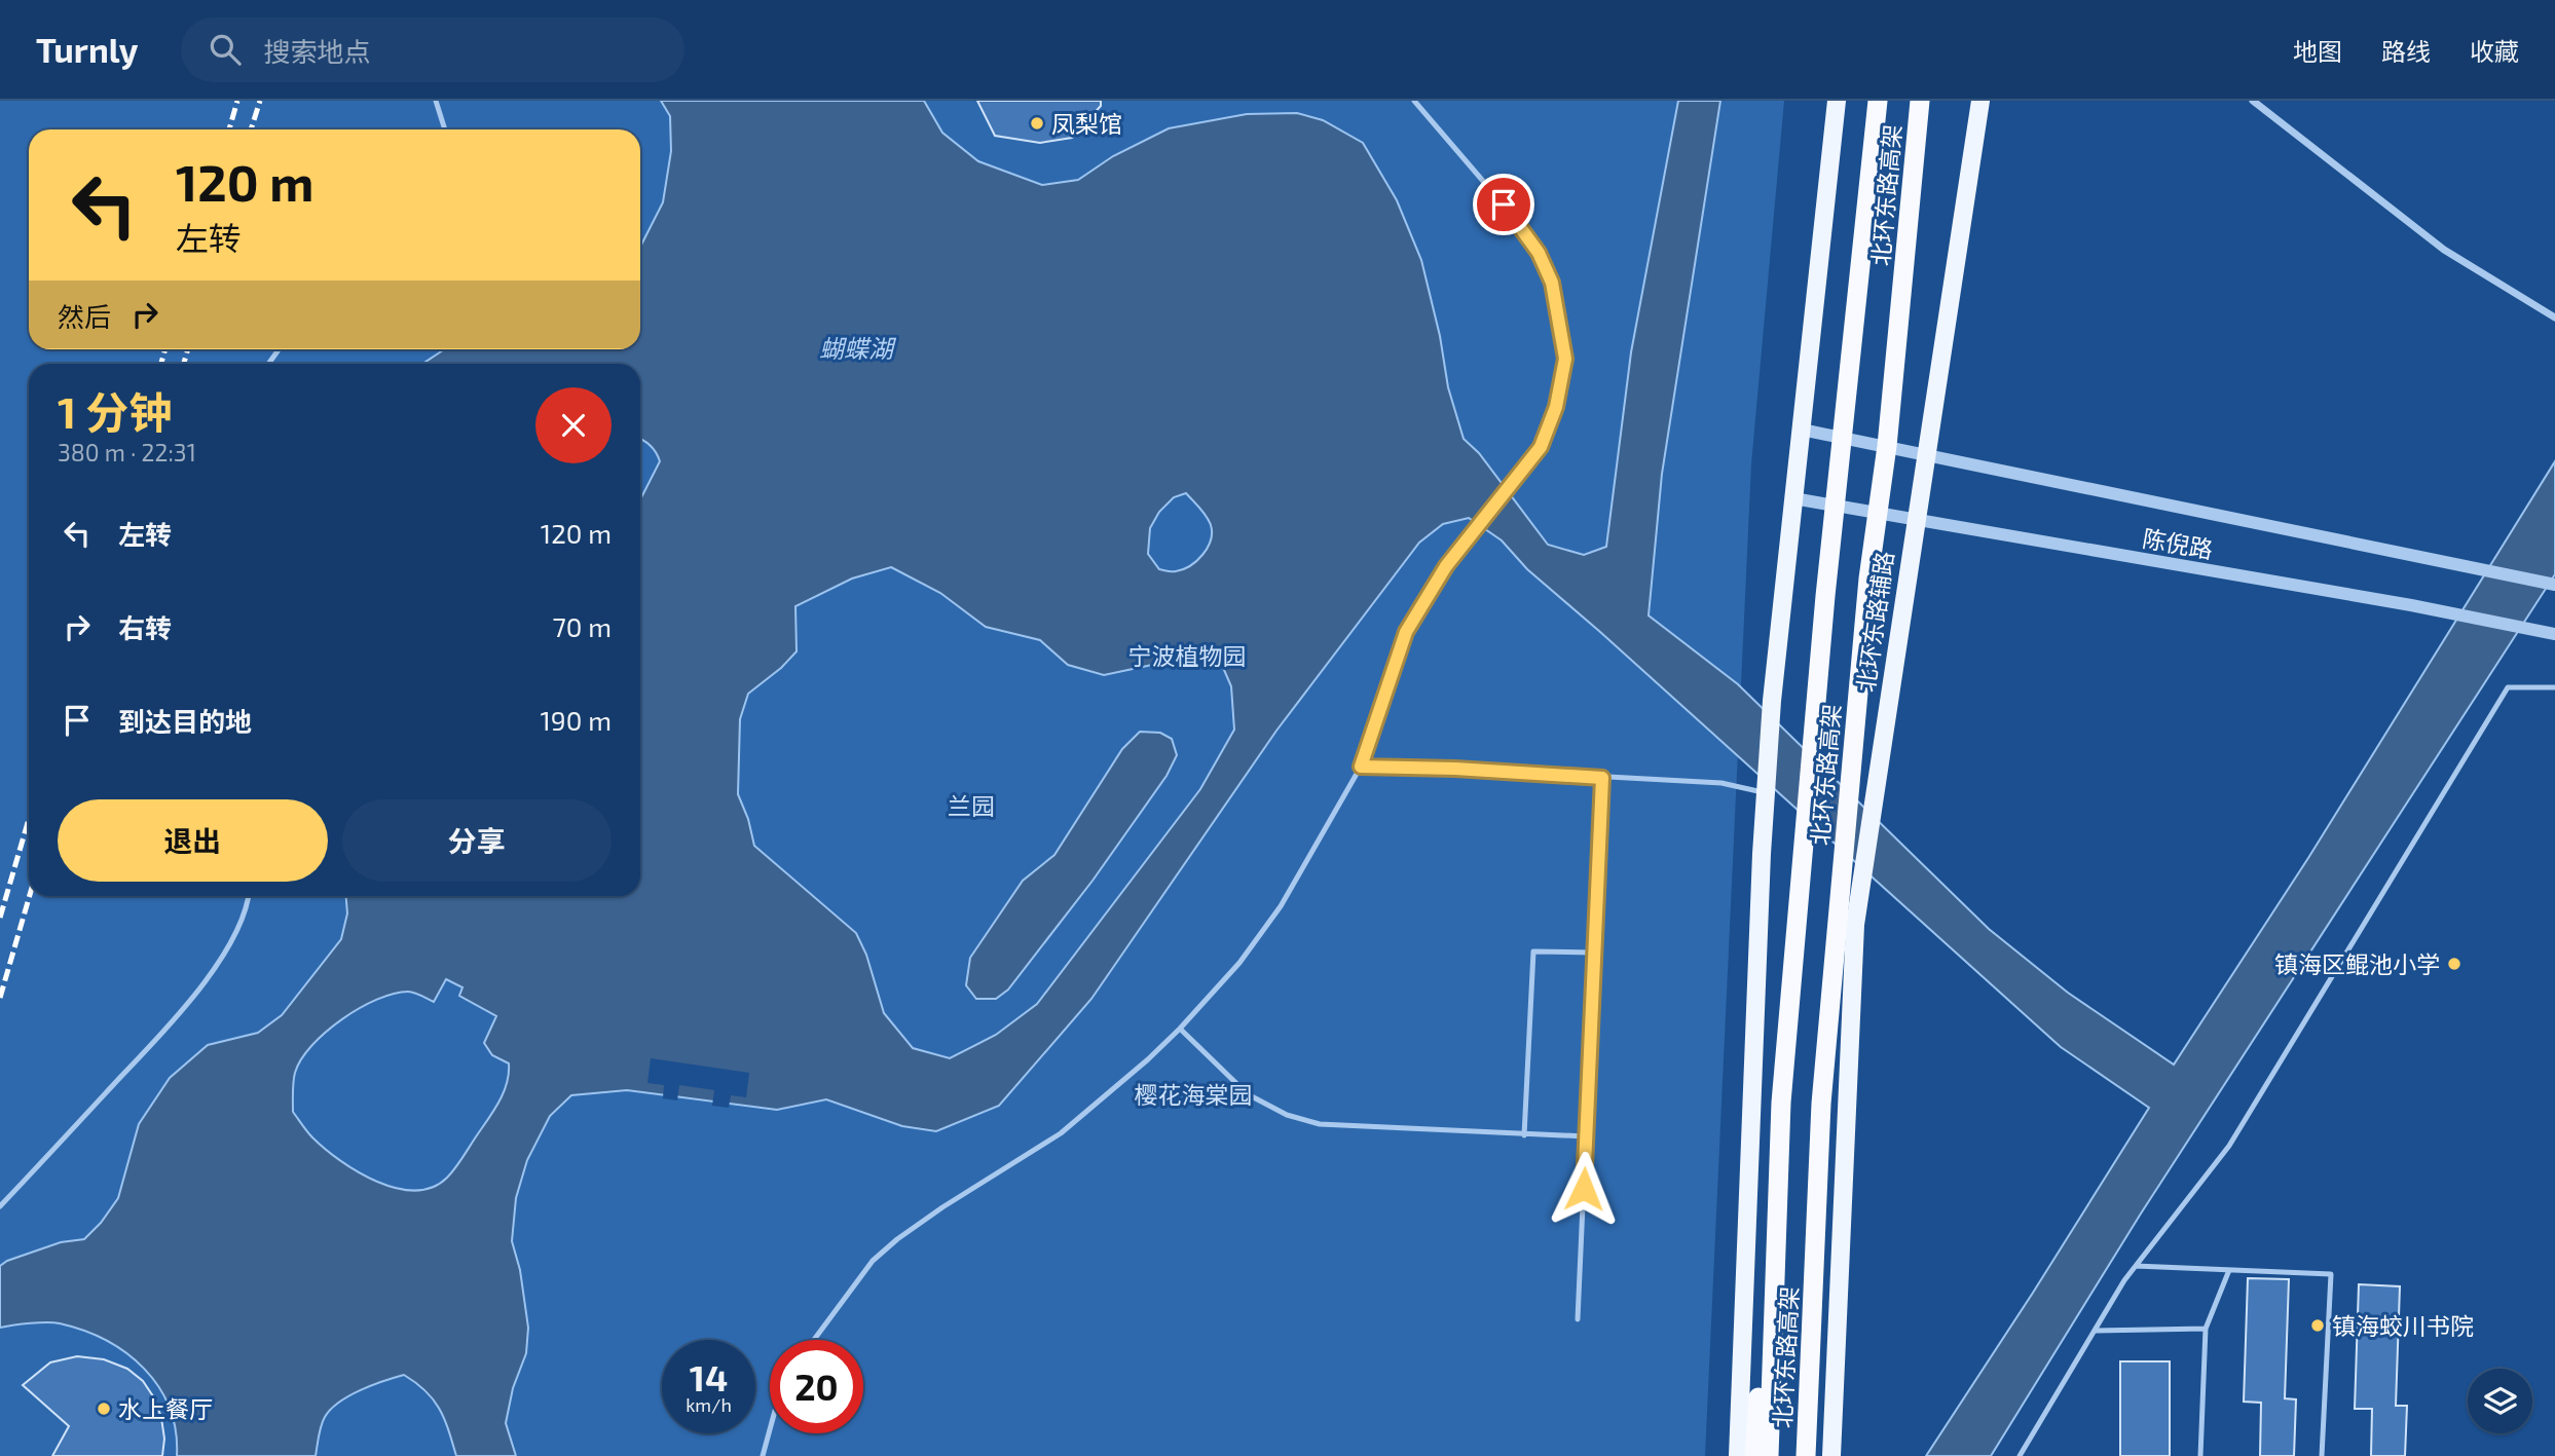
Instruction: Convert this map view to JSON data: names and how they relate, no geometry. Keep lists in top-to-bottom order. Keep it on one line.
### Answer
{"streets":{"highway":["北环东路高架"],"main road":["北环东路辅路"],"street":["陈倪路"]},"crossings":[["陈倪路","北环东路辅路"]],"water":["蝴蝶湖"],"parks":["宁波植物园","兰园","樱花海棠园"],"places":["凤梨馆","镇海区鲲池小学","镇海蛟川书院","水上餐厅"],"page":{"header":"Turnly","search":"搜索地点","nav":["地图","路线","收藏"],"turn":["120 m","左转"],"then":"然后","heading":["1 分钟","380 m · 22:31"],"list":[{"name":"左转","value":"120 m"},{"name":"右转","value":"70 m"},{"name":"到达目的地","value":"190 m"}],"buttons":["退出","分享"],"speed":"14 km/h","limit":"20"}}
